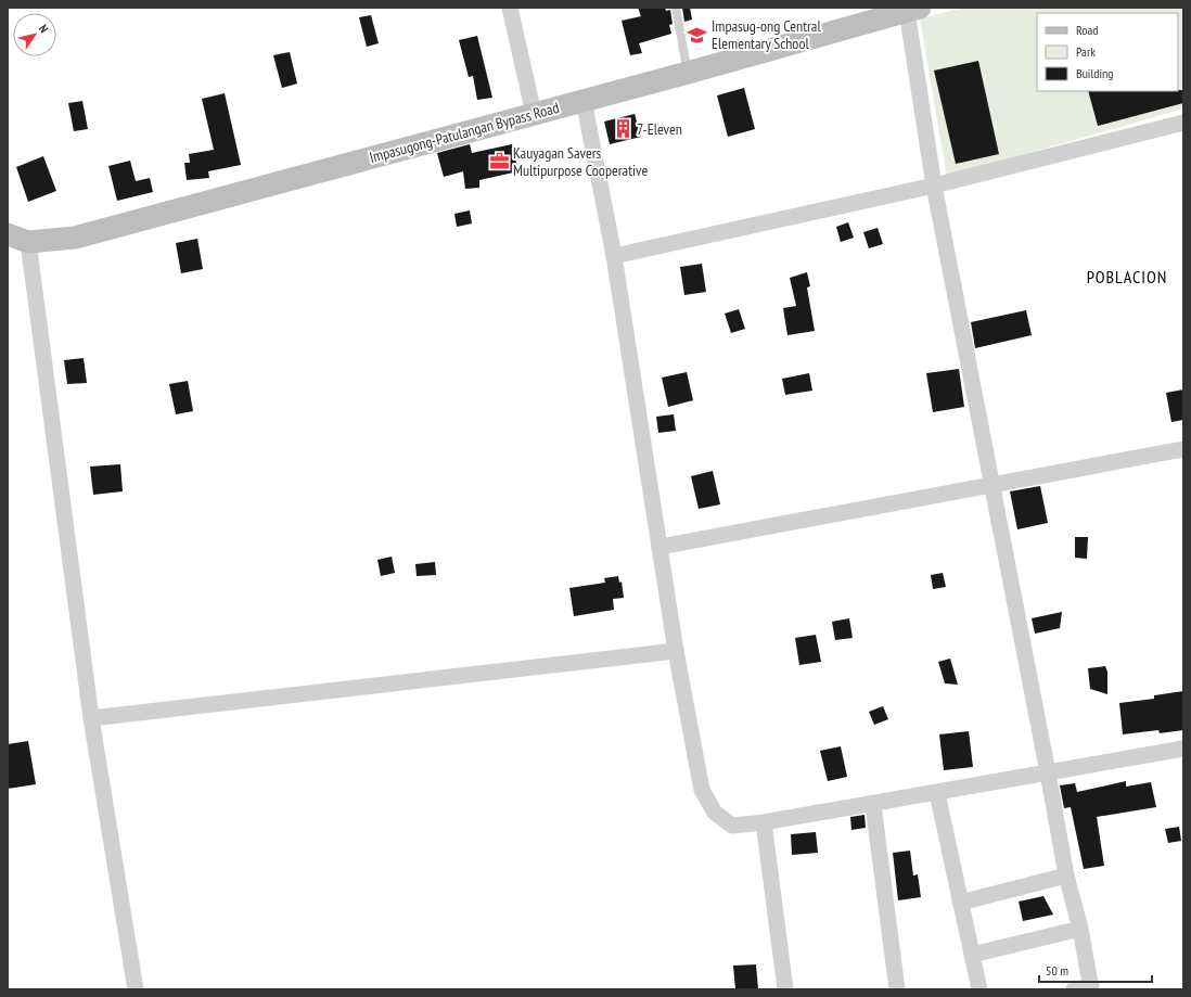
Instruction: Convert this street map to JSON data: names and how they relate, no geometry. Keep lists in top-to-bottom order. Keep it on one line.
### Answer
{"streets":{"main road":["Impasugong-Patulangan Bypass Road"]},"districts":["POBLACION"],"places":{"school or university":["Impasug-ong Central Elementary School"],"building":["7-Eleven"],"office":["Kauyagan Savers Multipurpose Cooperative"]},"legend":["Road","Park","Building"],"scale_bar":"50 m","north":"top right"}
